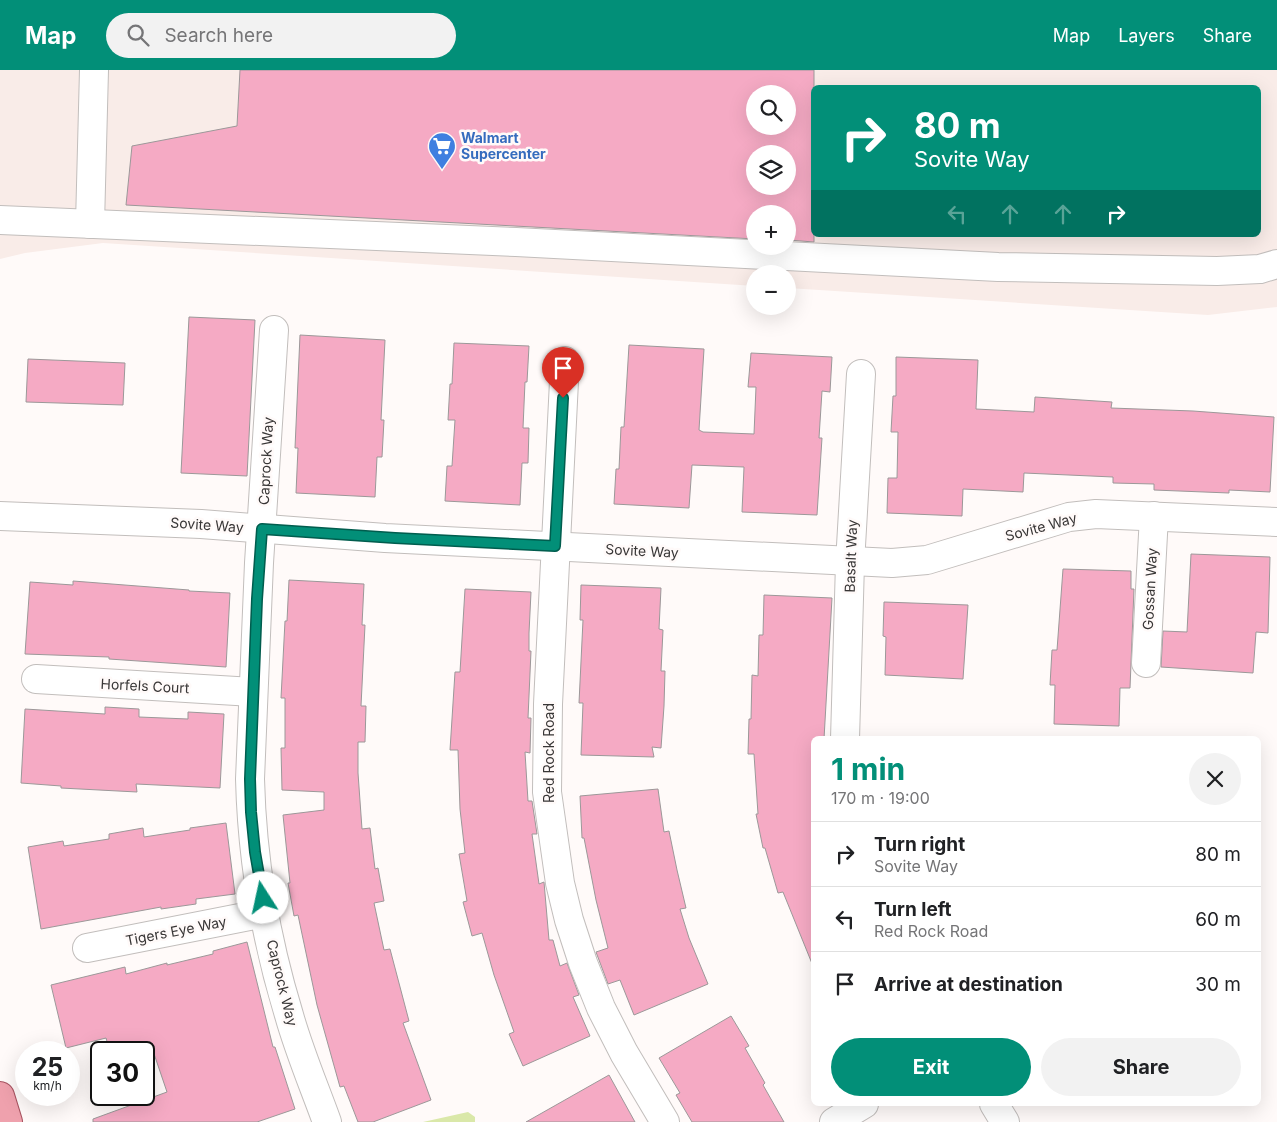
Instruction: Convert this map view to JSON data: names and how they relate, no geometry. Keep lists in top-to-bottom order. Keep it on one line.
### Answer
{"streets":{"street":["Caprock Way","Sovite Way","Basalt Way","Gossan Way","Horfels Court","Red Rock Road","Tigers Eye Way"]},"crossings":[["Caprock Way","Sovite Way"],["Caprock Way","Horfels Court"],["Caprock Way","Tigers Eye Way"],["Sovite Way","Basalt Way"],["Sovite Way","Gossan Way"],["Sovite Way","Red Rock Road"]],"places":{"supermarket":["Walmart Supercenter"]},"page":{"header":"Map","search":"Search here","nav":["Map","Layers","Share"],"map_buttons":["+","−"],"turn":["80 m","Sovite Way"],"heading":["1 min","170 m · 19:00"],"list":[{"name":"Turn right","note":"Sovite Way","value":"80 m"},{"name":"Turn left","note":"Red Rock Road","value":"60 m"},{"name":"Arrive at destination","value":"30 m"}],"buttons":["Exit","Share"],"speed":"25 km/h","limit":"30"}}
